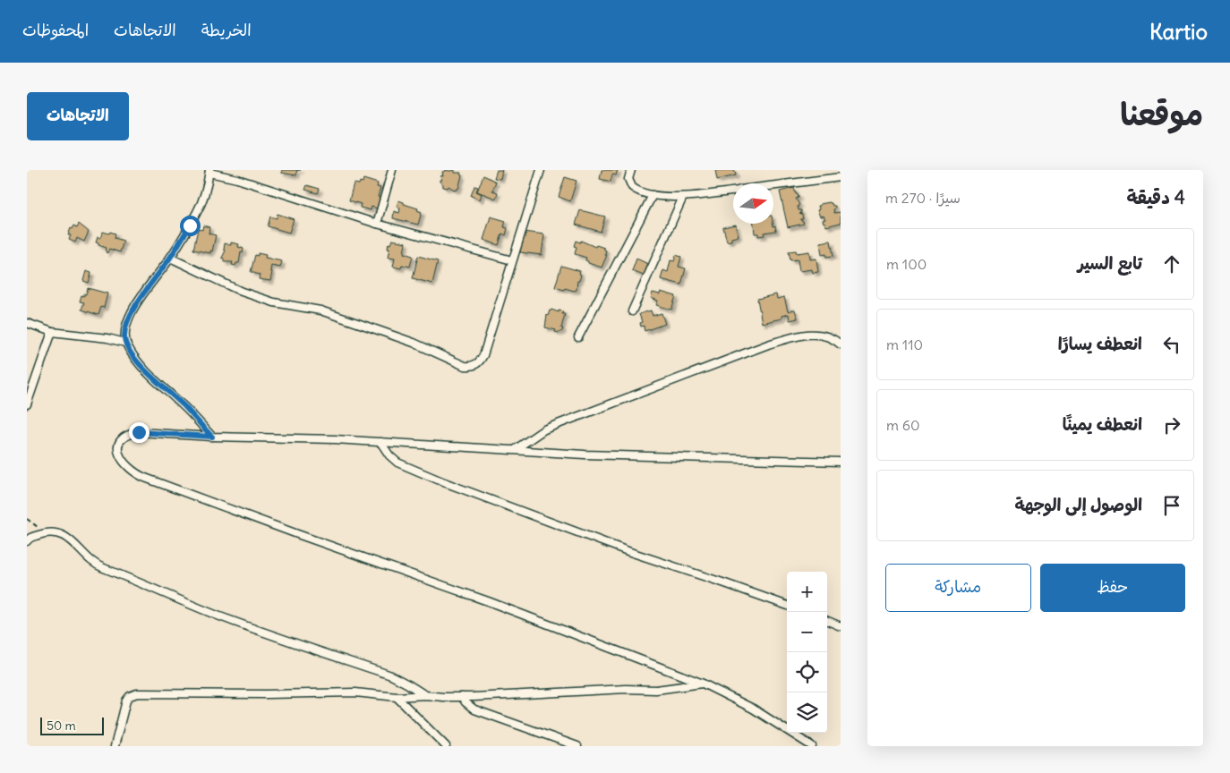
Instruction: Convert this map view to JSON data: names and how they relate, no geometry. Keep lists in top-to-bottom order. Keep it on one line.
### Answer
{"scale_bar":"50 m","north":"right","page":{"header":"Kartio","nav":["الخريطة","الاتجاهات","المحفوظات"],"title":"موقعنا","buttons":["الاتجاهات",["حفظ","مشاركة"]],"heading":["4 دقيقة","سيرًا · 270 m"],"list":[["تابع السير","100 m"],["انعطف يسارًا","110 m"],["انعطف يمينًا","60 m"],"الوصول إلى الوجهة"],"map_buttons":["+","−"],"scale":"50 m"}}
